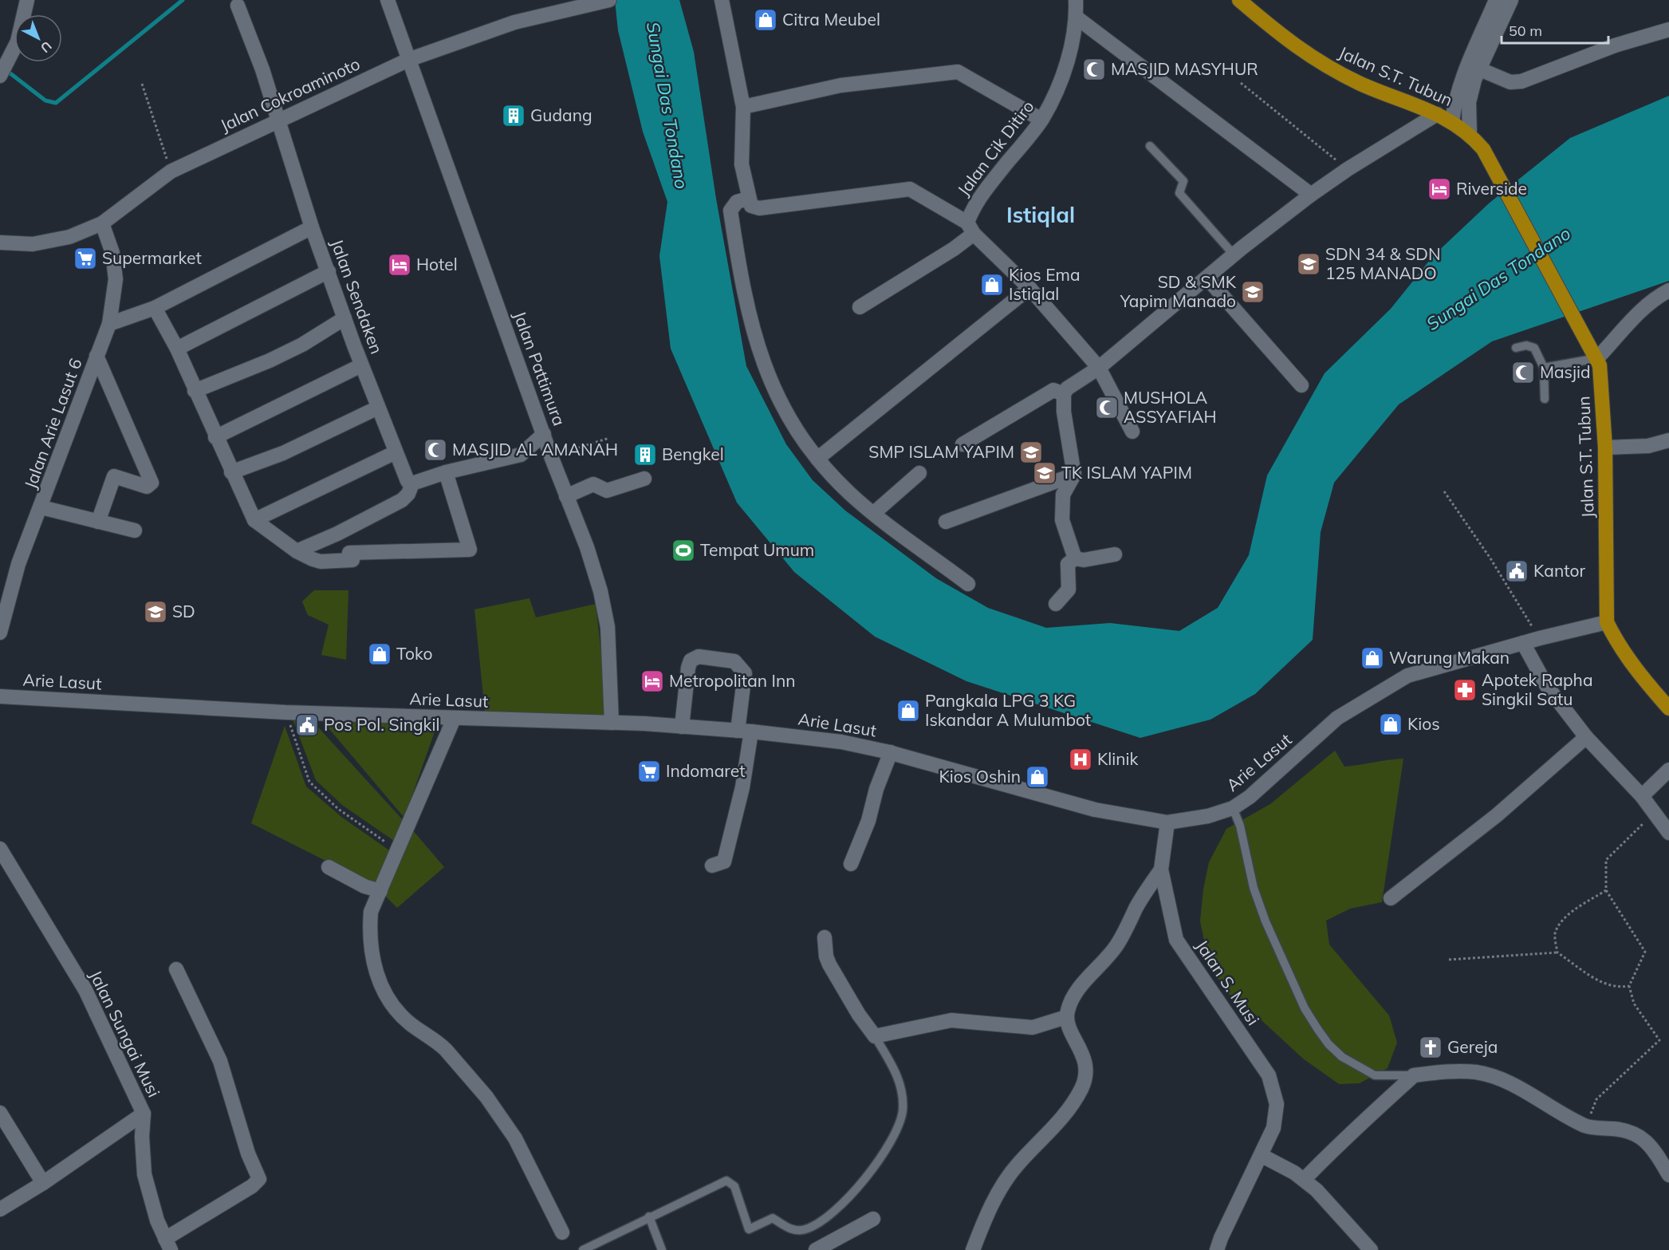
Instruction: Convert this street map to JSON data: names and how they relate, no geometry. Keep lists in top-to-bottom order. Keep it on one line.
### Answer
{"streets":{"highway":["Jalan S.T. Tubun"],"street":["Jalan Cokroaminoto","Jalan Cik Ditiro","Jalan Sendaken","Jalan Pattimura","Jalan Arie Lasut 6","Arie Lasut","Jalan S. Musi","Jalan Sungai Musi"]},"crossings":[["Jalan S.T. Tubun","Arie Lasut"],["Jalan Cokroaminoto","Jalan Sendaken"],["Jalan Cokroaminoto","Jalan Pattimura"],["Jalan Cokroaminoto","Jalan Arie Lasut 6"],["Jalan Pattimura","Arie Lasut"],["Arie Lasut","Jalan S. Musi"]],"districts":["Istiqlal"],"water":["Sungai Das Tondano"],"places":{"shop":["Citra Meubel","Kios Ema Istiqlal","Toko","Warung Makan","Pangkala LPG 3 KG Iskandar A Mulumbot","Kios","Kios Oshin"],"mosque":["MASJID MASYHUR","Masjid","MUSHOLA ASSYAFIAH","MASJID AL AMANAH"],"building":["Gudang","Bengkel"],"hotel":["Riverside","Hotel","Metropolitan Inn"],"supermarket":["Supermarket","Indomaret"],"school or university":["SDN 34 & SDN 125 MANADO","SD & SMK Yapim Manado","SMP ISLAM YAPIM","TK ISLAM YAPIM","SD"],"sports":["Tempat Umum"],"public building":["Kantor","Pos Pol. Singkil"],"pharmacy":["Apotek Rapha Singkil Satu"],"hospital":["Klinik"],"church":["Gereja"]},"scale_bar":"50 m","north":"bottom right"}
